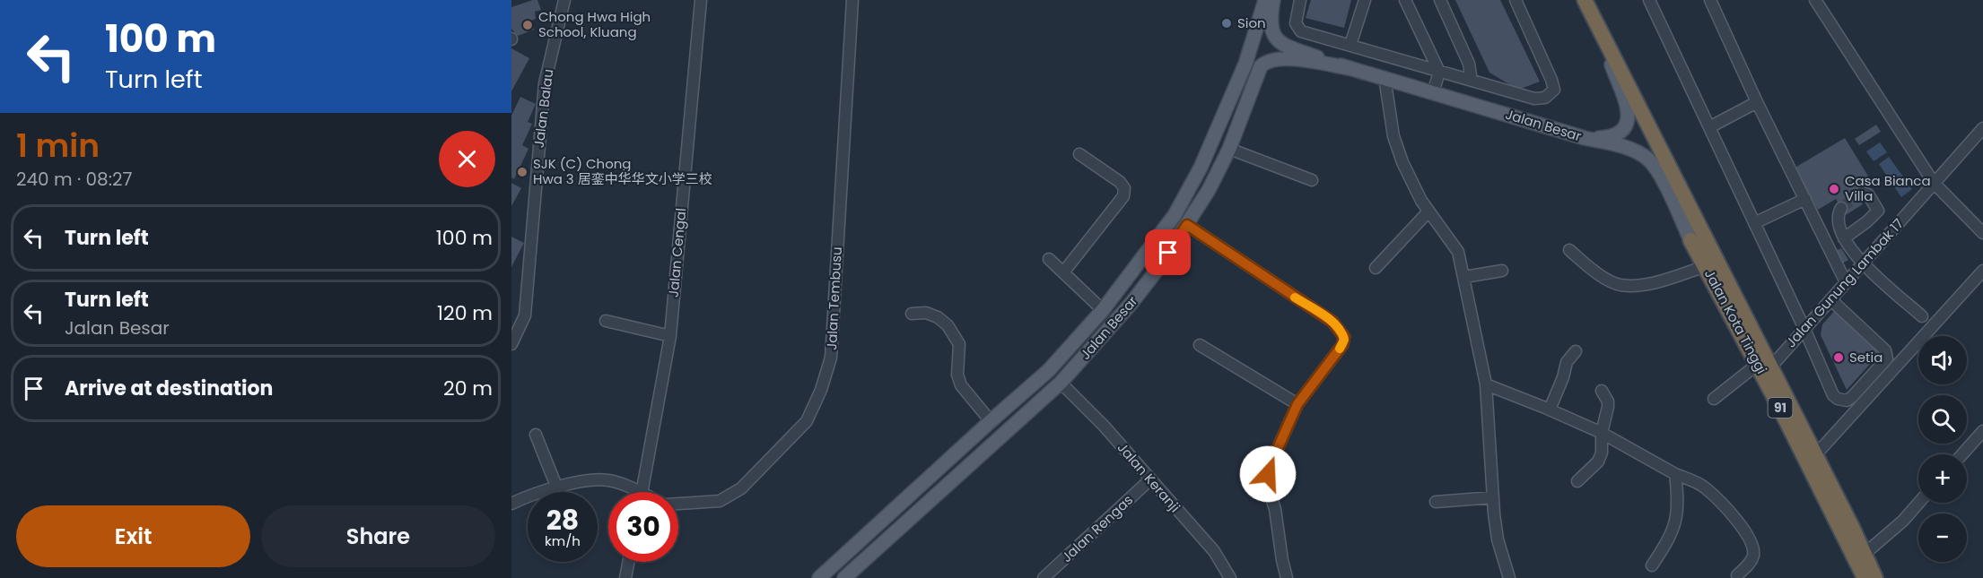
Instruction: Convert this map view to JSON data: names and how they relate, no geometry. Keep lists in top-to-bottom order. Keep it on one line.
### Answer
{"streets":{"highway":["Jalan Kota Tinggi","91"],"main road":["Jalan Besar"],"street":["Jalan Balau","Jalan Cengal","Jalan Gunung Lambak 17","Jalan Tembusu","Jalan Keranji","Jalan Rengas"]},"crossings":[["Jalan Besar","Jalan Kota Tinggi"],["Jalan Besar","Jalan Keranji"],["Jalan Gunung Lambak 17","Jalan Kota Tinggi"],["Jalan Keranji","Jalan Rengas"]],"places":["Sion","Chong Hwa High School, Kluang","SJK (C) Chong Hwa 3 居銮中华华文小学三校","Casa Bianca Villa","Setia"],"page":{"turn":["100 m","Turn left"],"heading":["1 min","240 m · 08:27"],"list":[{"name":"Turn left","value":"100 m"},{"name":"Turn left","note":"Jalan Besar","value":"120 m"},{"name":"Arrive at destination","value":"20 m"}],"map_buttons":["+","−"],"speed":"28 km/h","limit":"30","buttons":["Exit","Share"]}}
